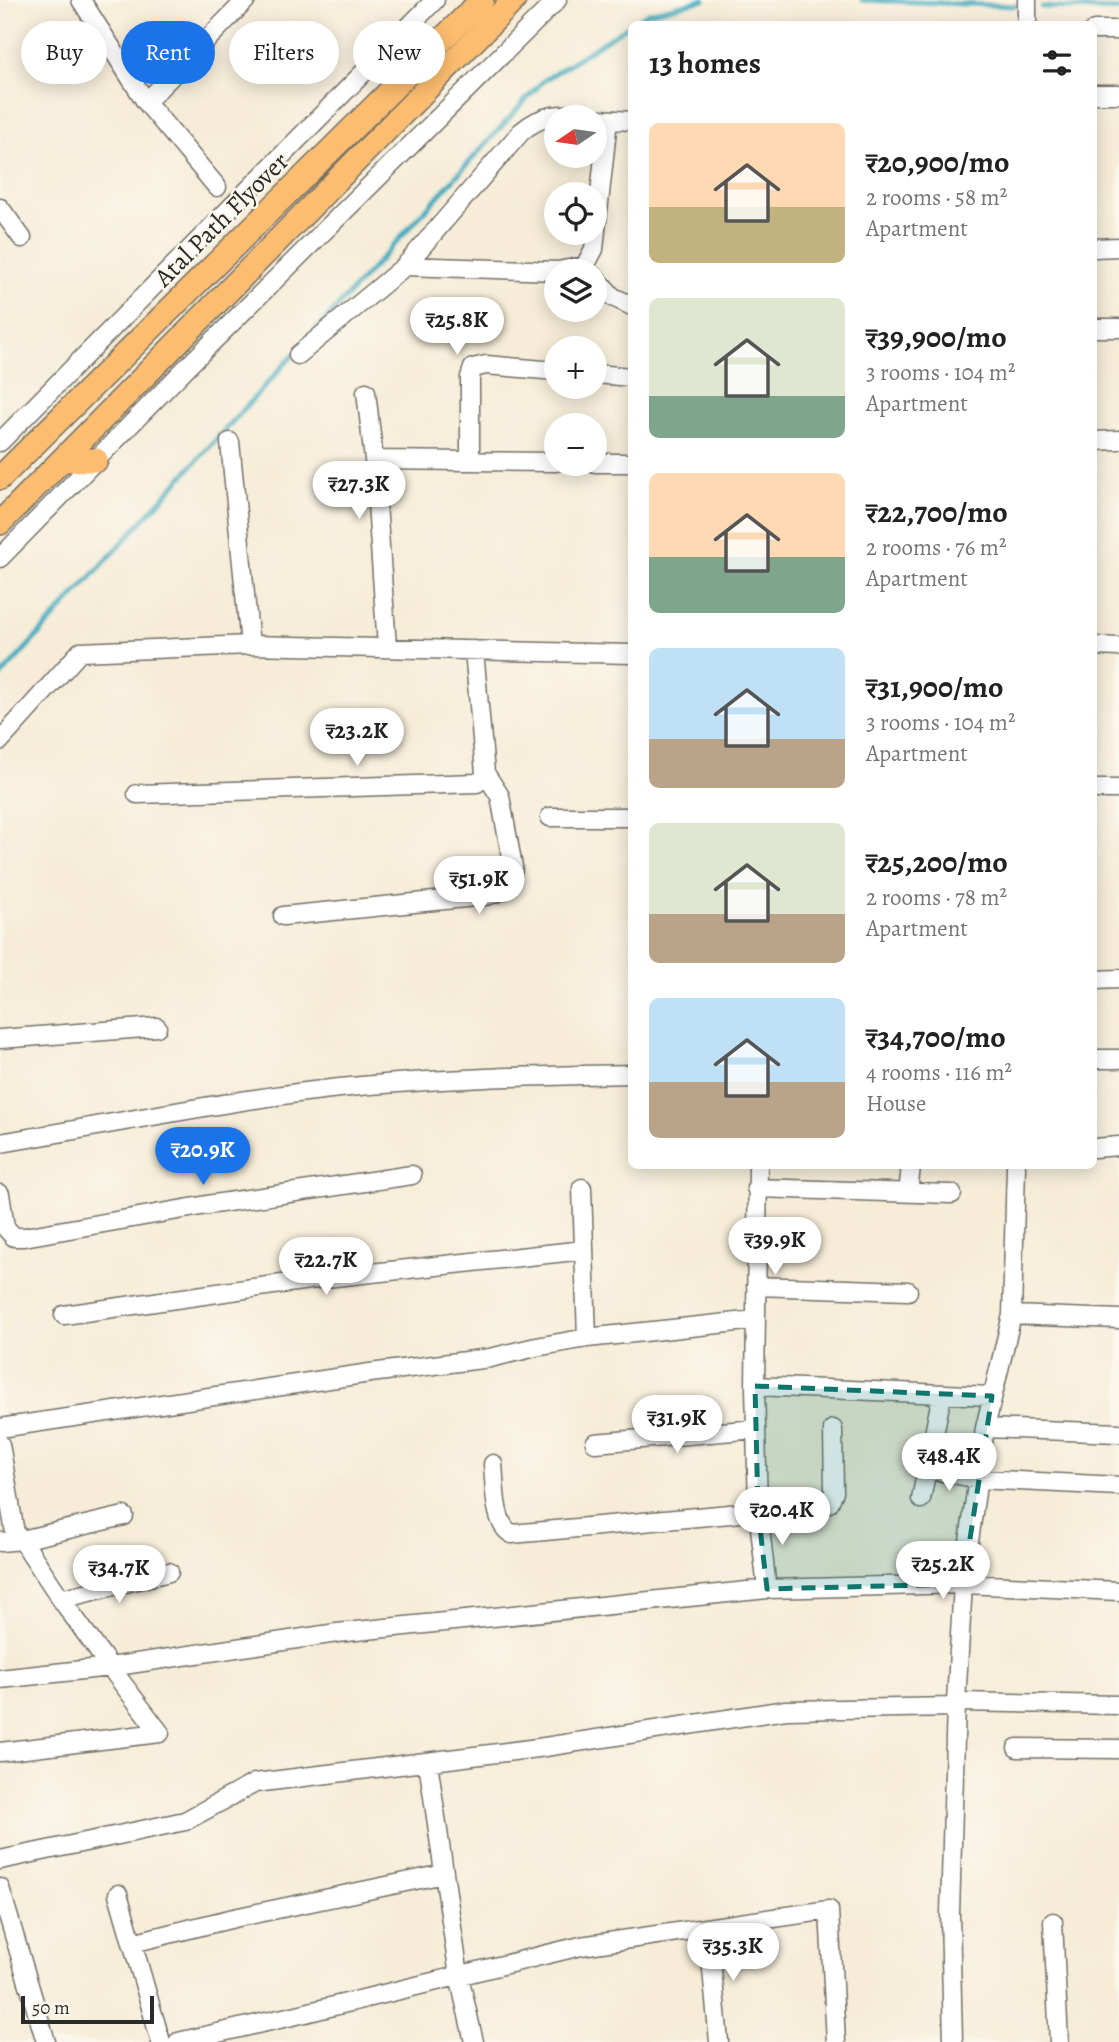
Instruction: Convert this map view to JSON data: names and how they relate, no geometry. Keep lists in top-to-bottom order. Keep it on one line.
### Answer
{"streets":{"main road":["Atal Path Flyover"]},"scale_bar":"50 m","north":"left","page":{"chip":["Buy","Rent","Filters","New"],"heading":"13 homes","map_buttons":["+","−"],"list":[{"name":"₹20,900/mo","note":"2 rooms · 58 m² · Apartment"},{"name":"₹39,900/mo","note":"3 rooms · 104 m² · Apartment"},{"name":"₹22,700/mo","note":"2 rooms · 76 m² · Apartment"},{"name":"₹31,900/mo","note":"3 rooms · 104 m² · Apartment"},{"name":"₹25,200/mo","note":"2 rooms · 78 m² · Apartment"},{"name":"₹34,700/mo","note":"4 rooms · 116 m² · House"}],"price":["₹25.8K","₹27.3K","₹23.2K","₹51.9K","₹20.9K","₹39.9K","₹22.7K","₹31.9K","₹48.4K","₹20.4K","₹25.2K","₹34.7K","₹35.3K"],"scale":"50 m"}}
